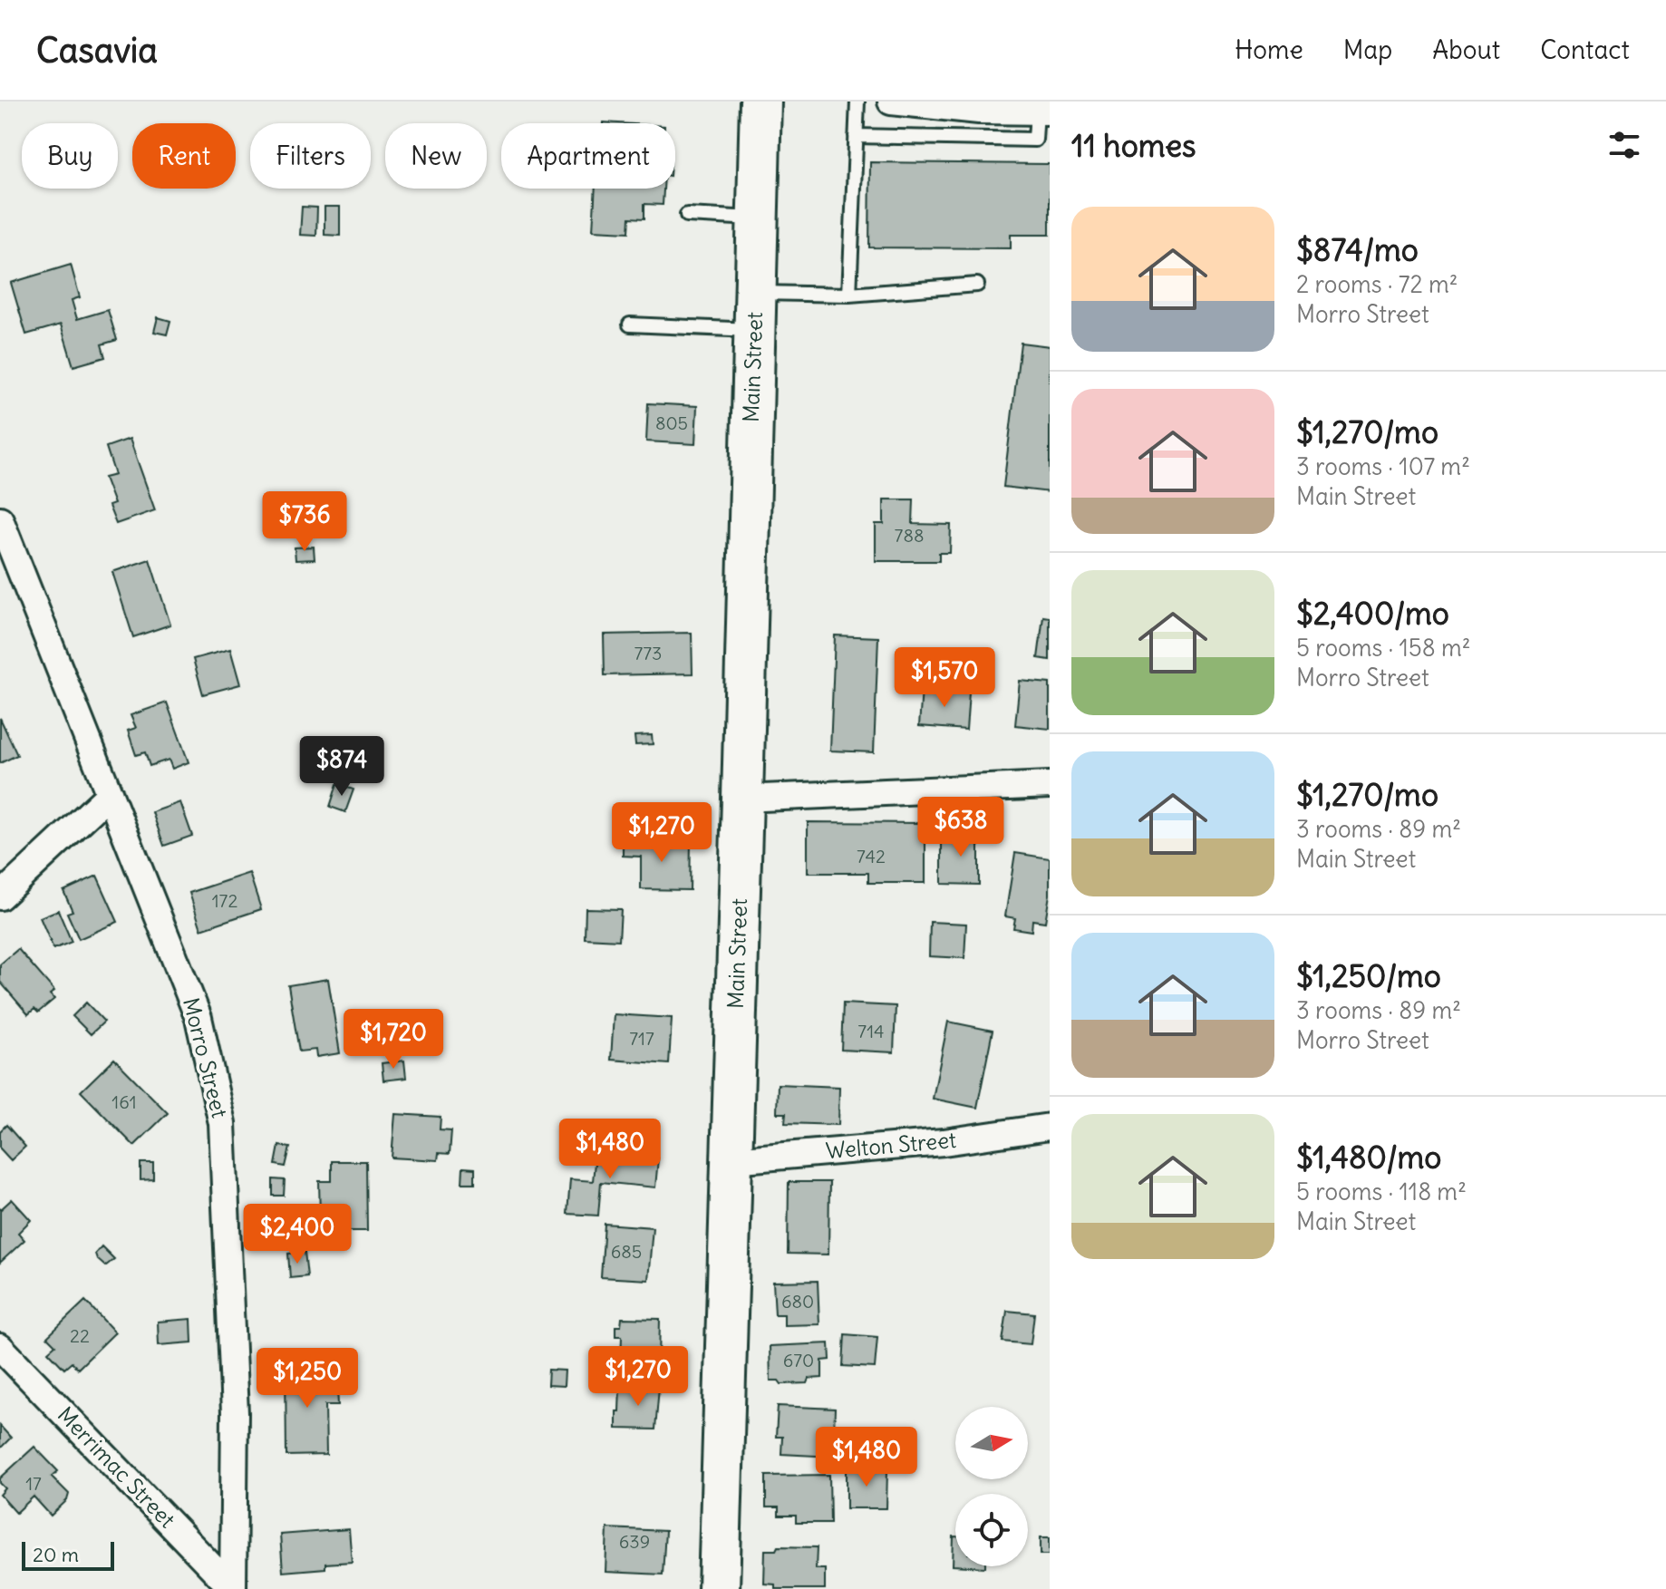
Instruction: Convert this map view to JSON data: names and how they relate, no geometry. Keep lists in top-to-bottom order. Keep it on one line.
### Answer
{"streets":{"main road":["Main Street"],"street":["Morro Street","Welton Street","Merrimac Street"]},"crossings":[["Main Street","Welton Street"],["Morro Street","Merrimac Street"]],"house_numbers":["805","788","773","742","172","714","717","161","685","680","22","670","17","639"],"scale_bar":"20 m","north":"right","page":{"header":"Casavia","nav":["Home","Map","About","Contact"],"heading":"11 homes","chip":["Buy","Rent","Filters","New","Apartment"],"list":[{"name":"$874/mo","note":"2 rooms · 72 m² · Morro Street"},{"name":"$1,270/mo","note":"3 rooms · 107 m² · Main Street"},{"name":"$2,400/mo","note":"5 rooms · 158 m² · Morro Street"},{"name":"$1,270/mo","note":"3 rooms · 89 m² · Main Street"},{"name":"$1,250/mo","note":"3 rooms · 89 m² · Morro Street"},{"name":"$1,480/mo","note":"5 rooms · 118 m² · Main Street"}],"price":["$736","$1,570","$874","$638","$1,270","$1,720","$1,480","$2,400","$1,270","$1,250","$1,480"],"scale":"20 m"}}
